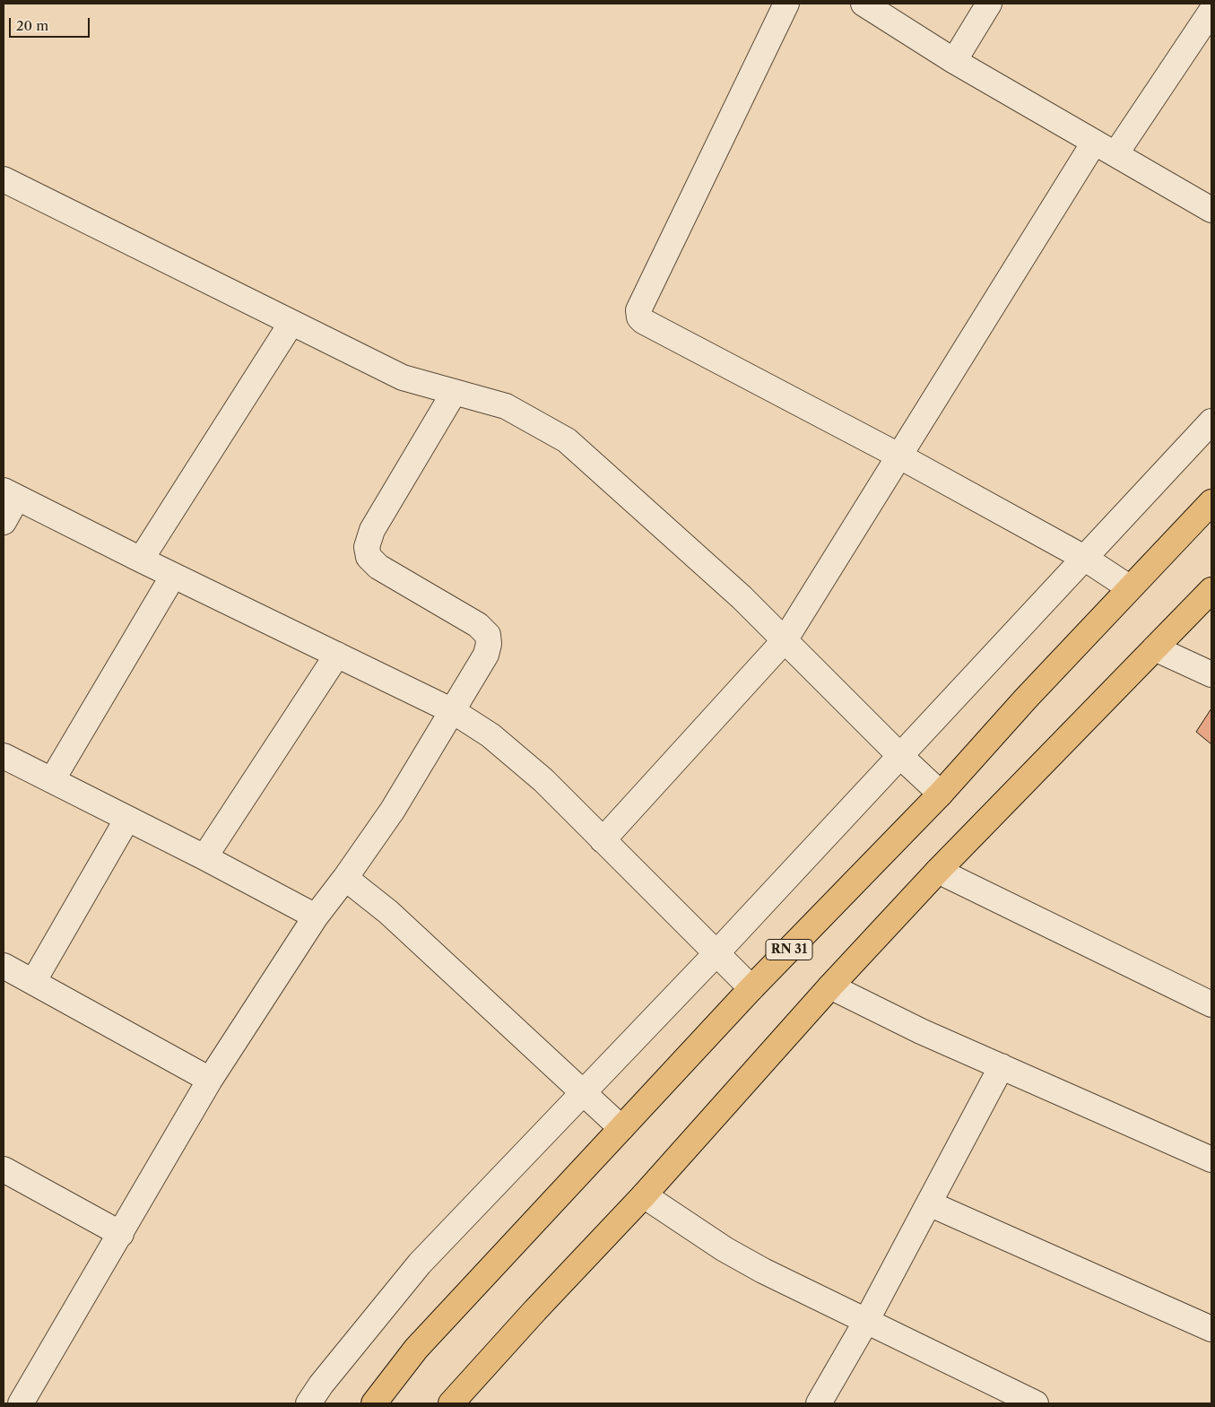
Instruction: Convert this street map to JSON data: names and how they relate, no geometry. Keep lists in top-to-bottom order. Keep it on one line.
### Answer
{"streets":{"highway":["RN 31"]},"scale_bar":"20 m"}
